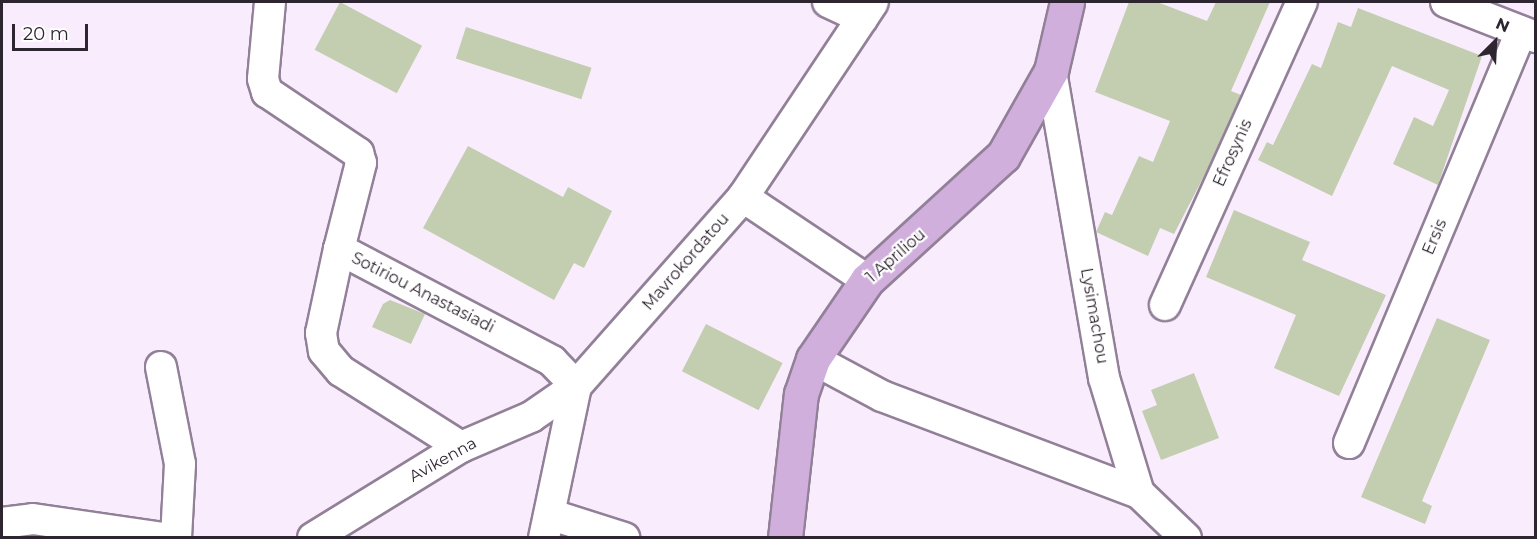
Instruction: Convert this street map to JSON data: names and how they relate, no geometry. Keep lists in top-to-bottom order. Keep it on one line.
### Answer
{"streets":{"main road":["1 Apriliou"],"street":["Efrosynis","Ersis","Mavrokordatou","Sotiriou Anastasiadi","Lysimachou","Avikenna"]},"crossings":[["1 Apriliou","Lysimachou"],["Mavrokordatou","Sotiriou Anastasiadi"],["Mavrokordatou","Avikenna"],["Sotiriou Anastasiadi","Avikenna"]],"scale_bar":"20 m","north":"top right"}
